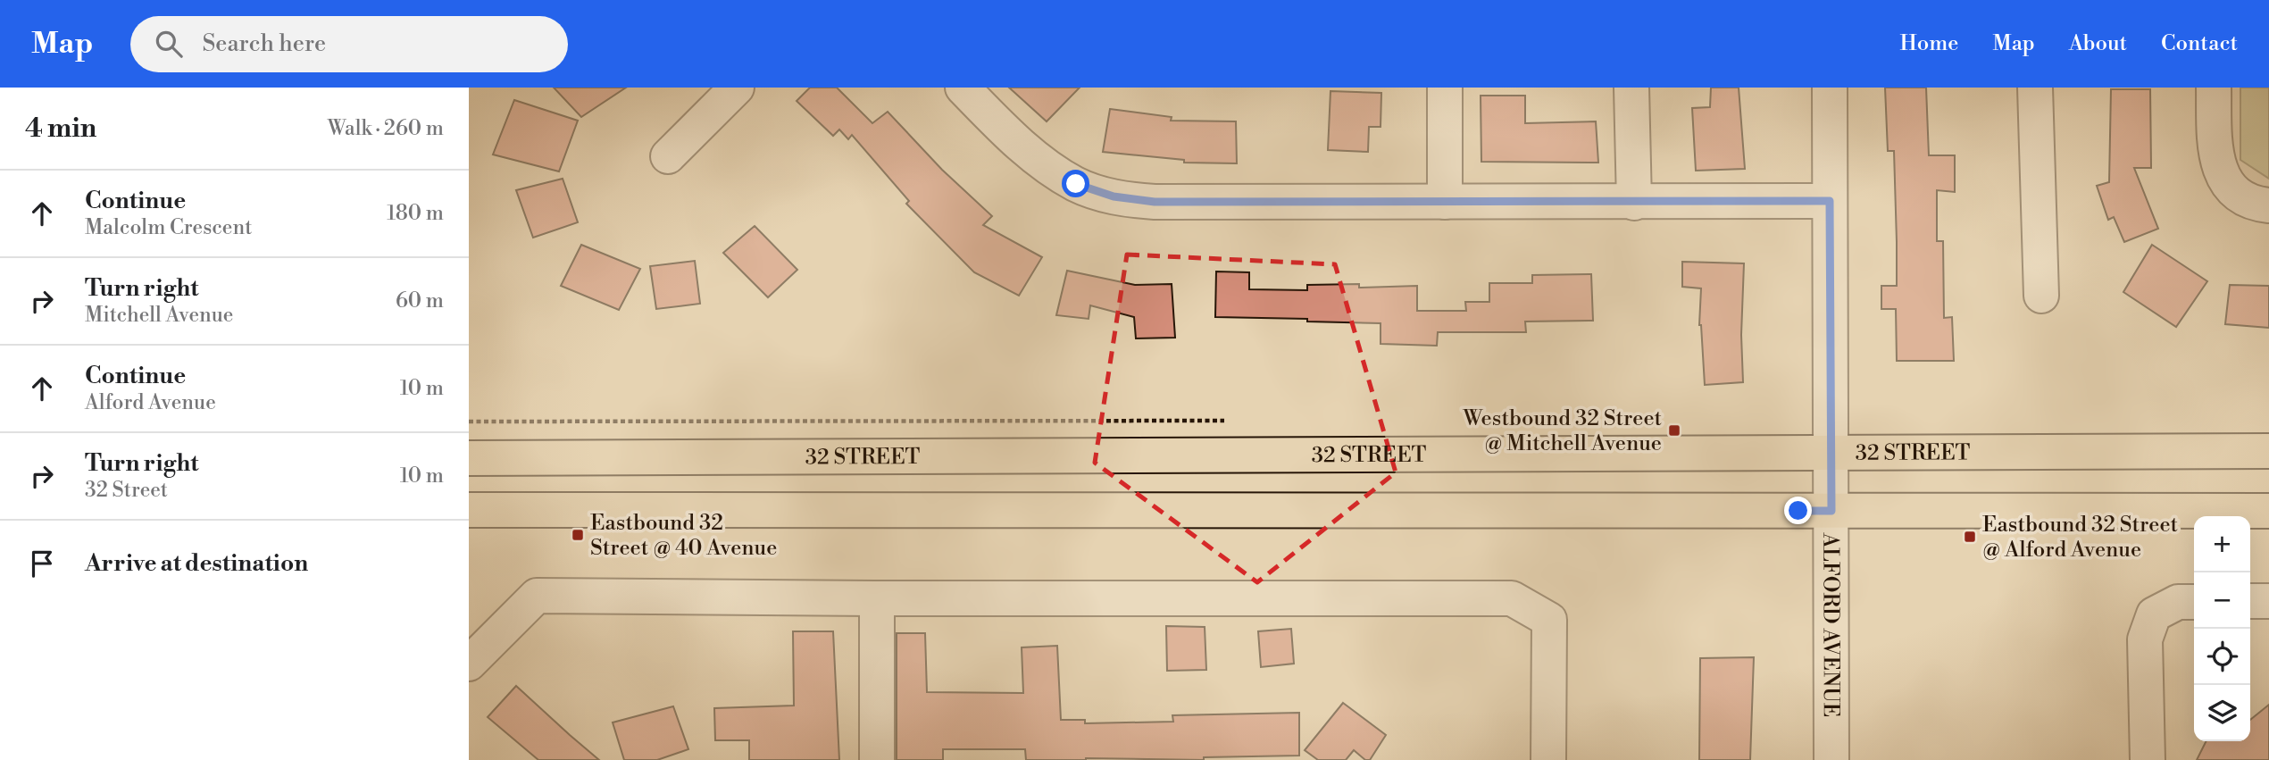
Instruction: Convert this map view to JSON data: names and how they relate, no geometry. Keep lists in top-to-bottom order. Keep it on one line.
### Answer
{"streets":{"main road":["32 STREET"],"street":["ALFORD AVENUE"]},"crossings":[["32 STREET","ALFORD AVENUE"]],"places":{"transit":["Westbound 32 Street @ Mitchell Avenue","Eastbound 32 Street @ 40 Avenue","Eastbound 32 Street @ Alford Avenue"]},"page":{"header":"Map","search":"Search here","nav":["Home","Map","About","Contact"],"heading":["4 min","Walk · 260 m"],"list":[["Continue","Malcolm Crescent","180 m"],["Turn right","Mitchell Avenue","60 m"],["Continue","Alford Avenue","10 m"],["Turn right","32 Street","10 m"],"Arrive at destination"],"map_buttons":["+","−"]}}
